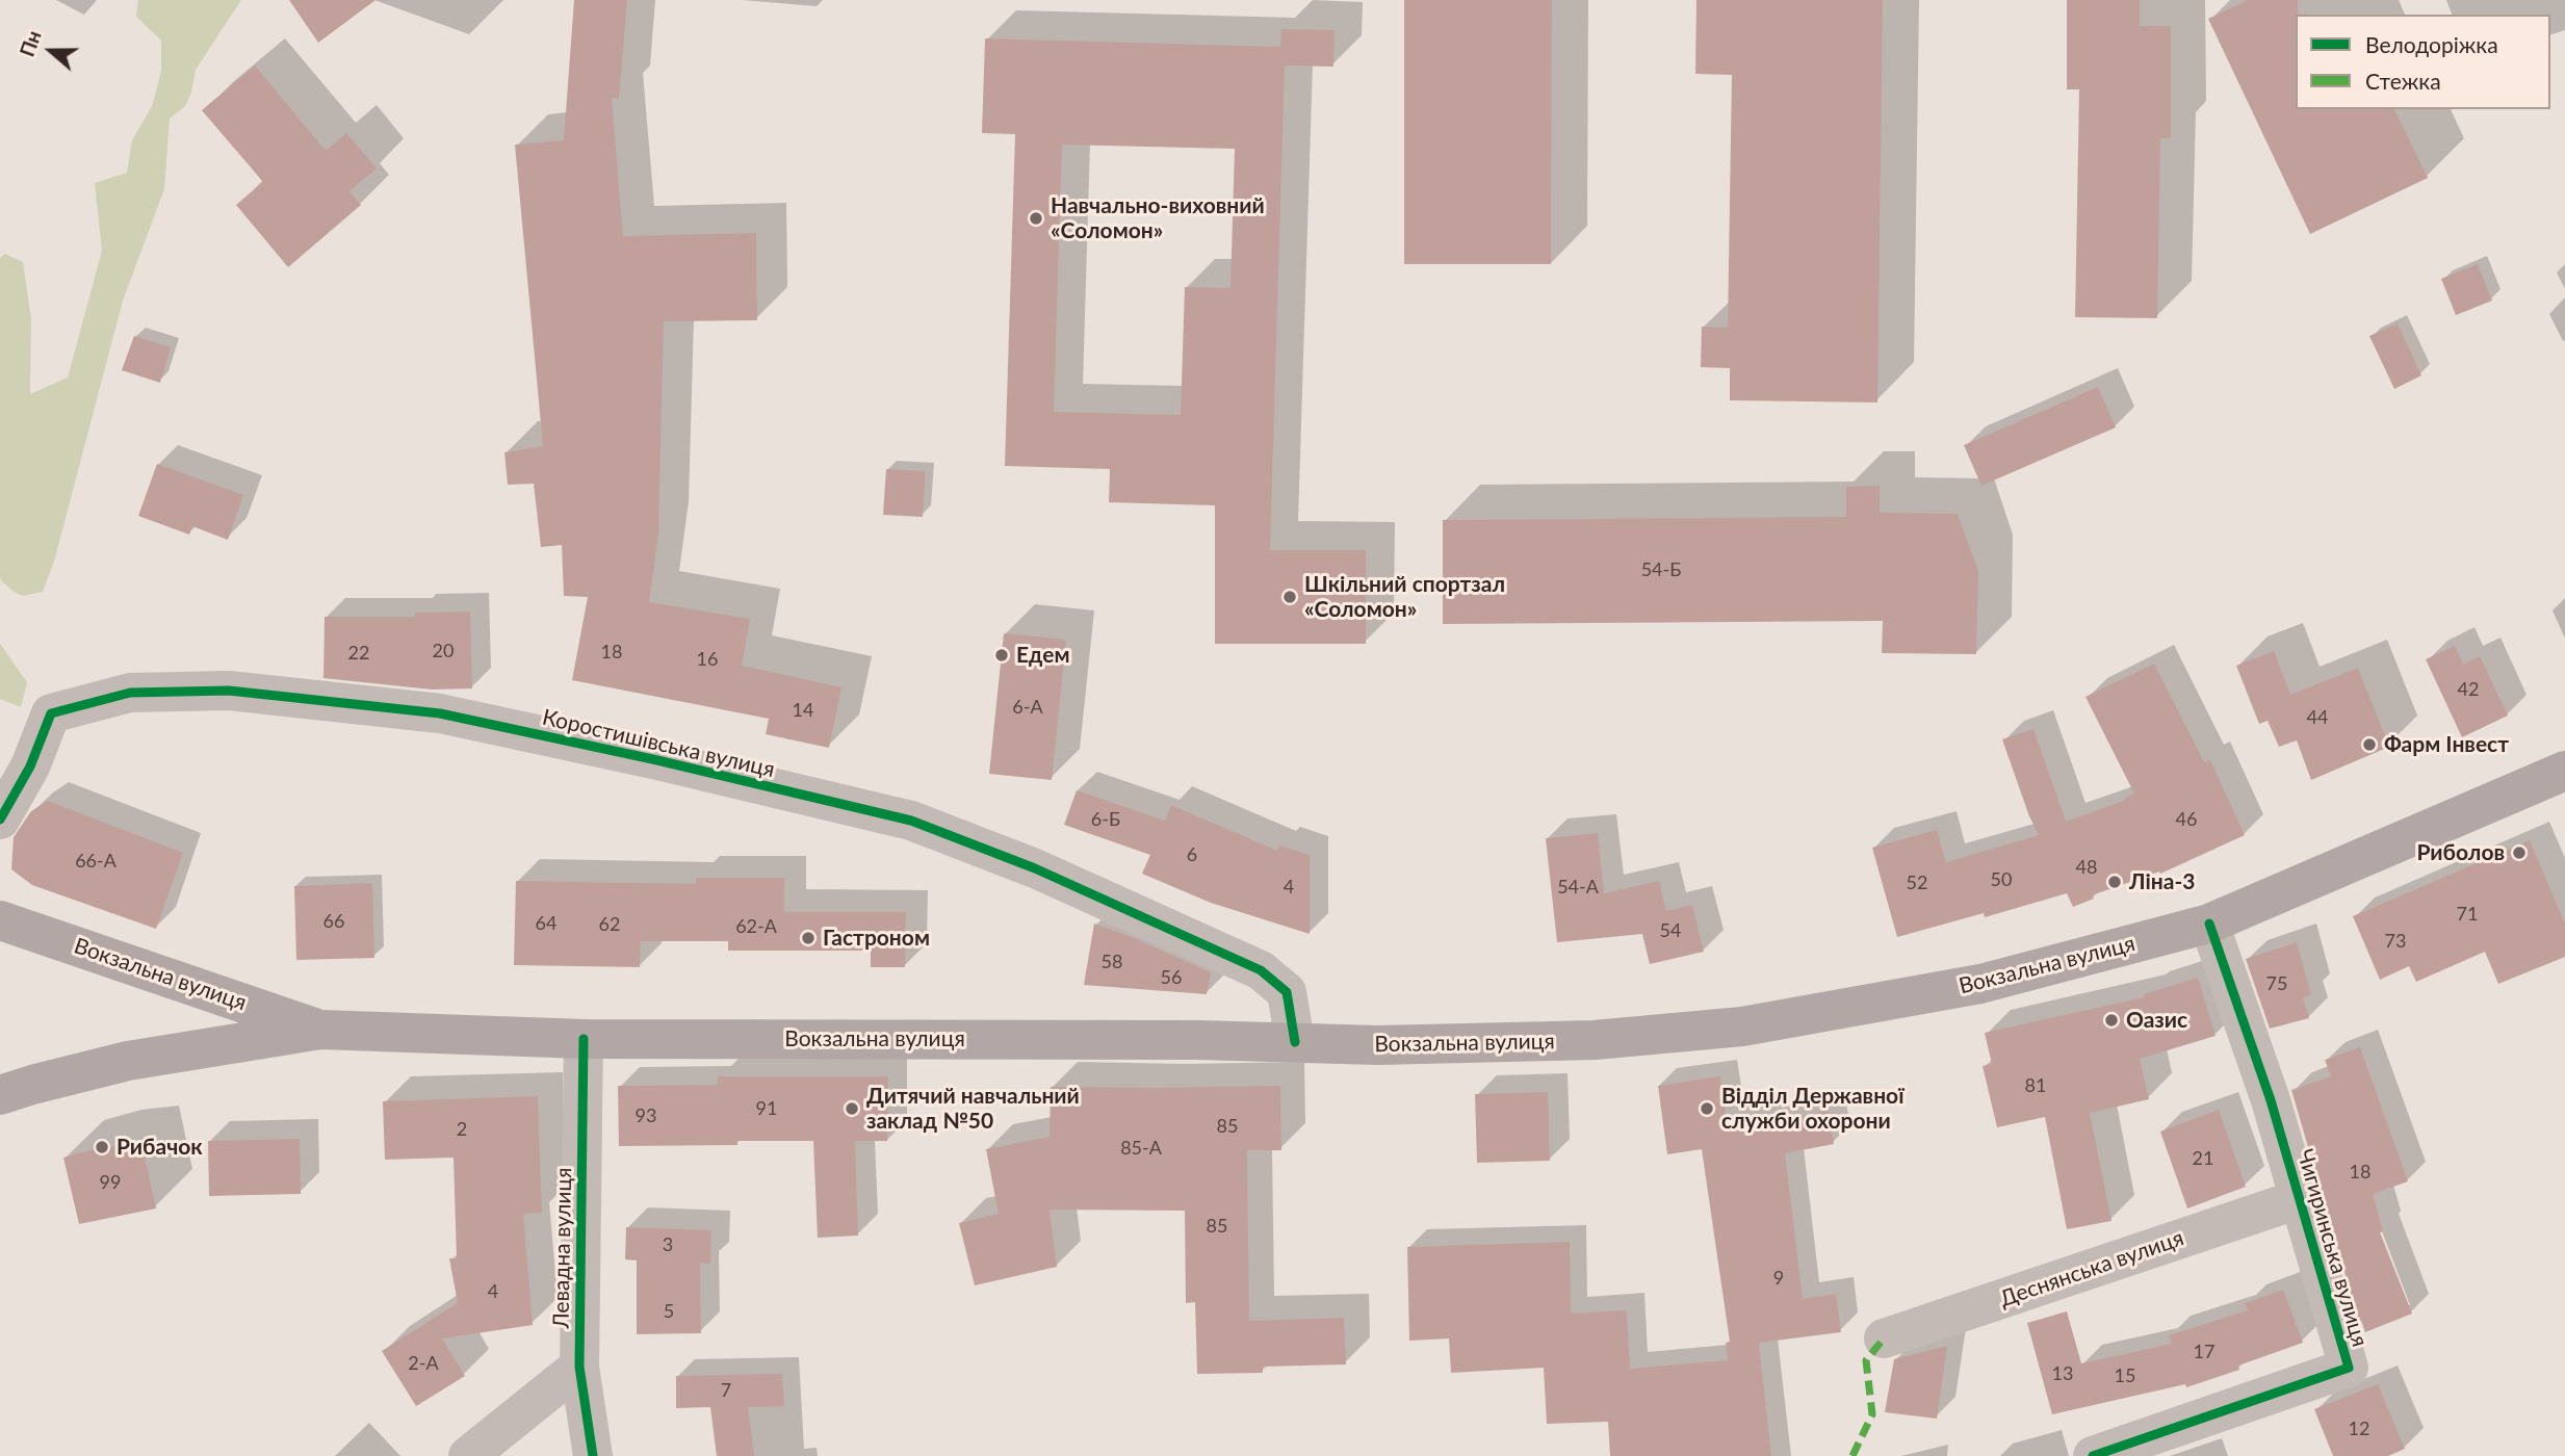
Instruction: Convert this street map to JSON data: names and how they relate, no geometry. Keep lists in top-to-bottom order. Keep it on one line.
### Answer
{"streets":{"main road":["Вокзальна вулиця"],"street":["Коростишівська вулиця","Левадна вулиця","Чигиринська вулиця","Деснянська вулиця"]},"crossings":[["Коростишівська вулиця","Вокзальна вулиця"],["Вокзальна вулиця","Левадна вулиця"],["Вокзальна вулиця","Чигиринська вулиця"],["Чигиринська вулиця","Деснянська вулиця"]],"places":["Навчально-виховний «Соломон»","Шкільний спортзал «Соломон»","Едем","Фарм Інвест","Риболов","Ліна-3","Гастроном","Оазис","Дитячий навчальний заклад №50","Відділ Державної служби охорони","Рибачок"],"house_numbers":["54-Б","20","18","22","16","42","6-А","14","44","6-Б","46","6","66-А","48","50","52","4","54-А","71","66","64","62","62-А","54","73","58","56","75","81","91","93","85","2","85-А","21","18","99","85","3","9","4","5","17","2-А","13","15","7","12"],"legend":["Велодоріжка","Стежка"],"north":"left"}
